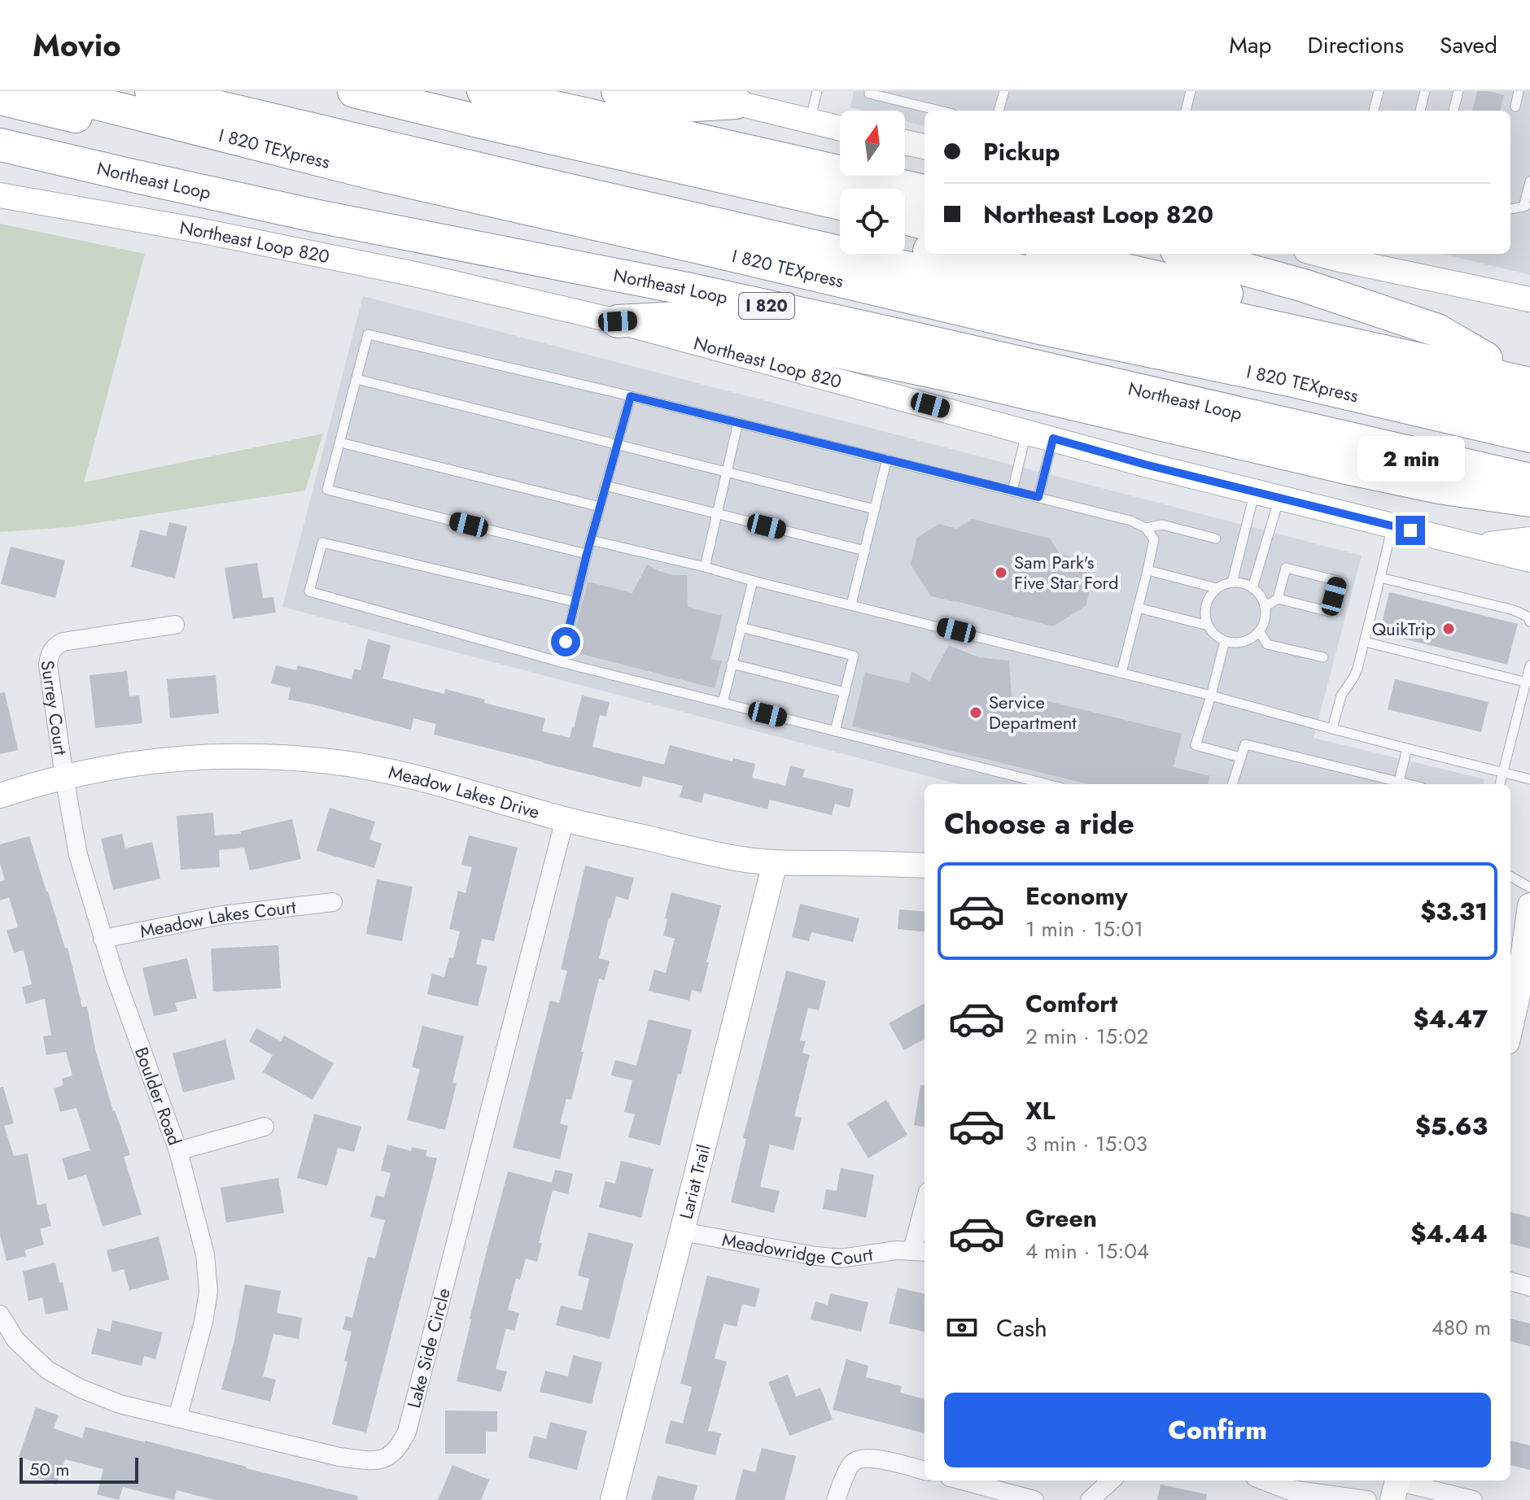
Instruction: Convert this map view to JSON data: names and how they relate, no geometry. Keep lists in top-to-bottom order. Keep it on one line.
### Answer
{"streets":{"highway":["I 820 TEXpress","Northeast Loop","I 820"],"main road":["Northeast Loop 820","Meadow Lakes Drive","Lariat Trail"],"street":["Surrey Court","Meadow Lakes Court","Boulder Road","Meadowridge Court","Lake Side Circle"]},"crossings":[["Surrey Court","Meadow Lakes Drive"],["Surrey Court","Boulder Road"],["Meadow Lakes Drive","Boulder Road"],["Meadow Lakes Drive","Lariat Trail"],["Meadow Lakes Drive","Lake Side Circle"],["Meadow Lakes Court","Boulder Road"],["Boulder Road","Lake Side Circle"],["Lariat Trail","Meadowridge Court"]],"places":["Sam Park's Five Star Ford","QuikTrip","Service Department"],"scale_bar":"50 m","north":"top","page":{"header":"Movio","nav":["Map","Directions","Saved"],"banner":["Pickup","Northeast Loop 820"],"bubble":"2 min","heading":"Choose a ride","list":[{"name":"Economy","note":"1 min · 15:01","value":"$3.31"},{"name":"Comfort","note":"2 min · 15:02","value":"$4.47"},{"name":"XL","note":"3 min · 15:03","value":"$5.63"},{"name":"Green","note":"4 min · 15:04","value":"$4.44"}],"pay":["Cash","480 m"],"buttons":"Confirm","scale":"50 m"}}
